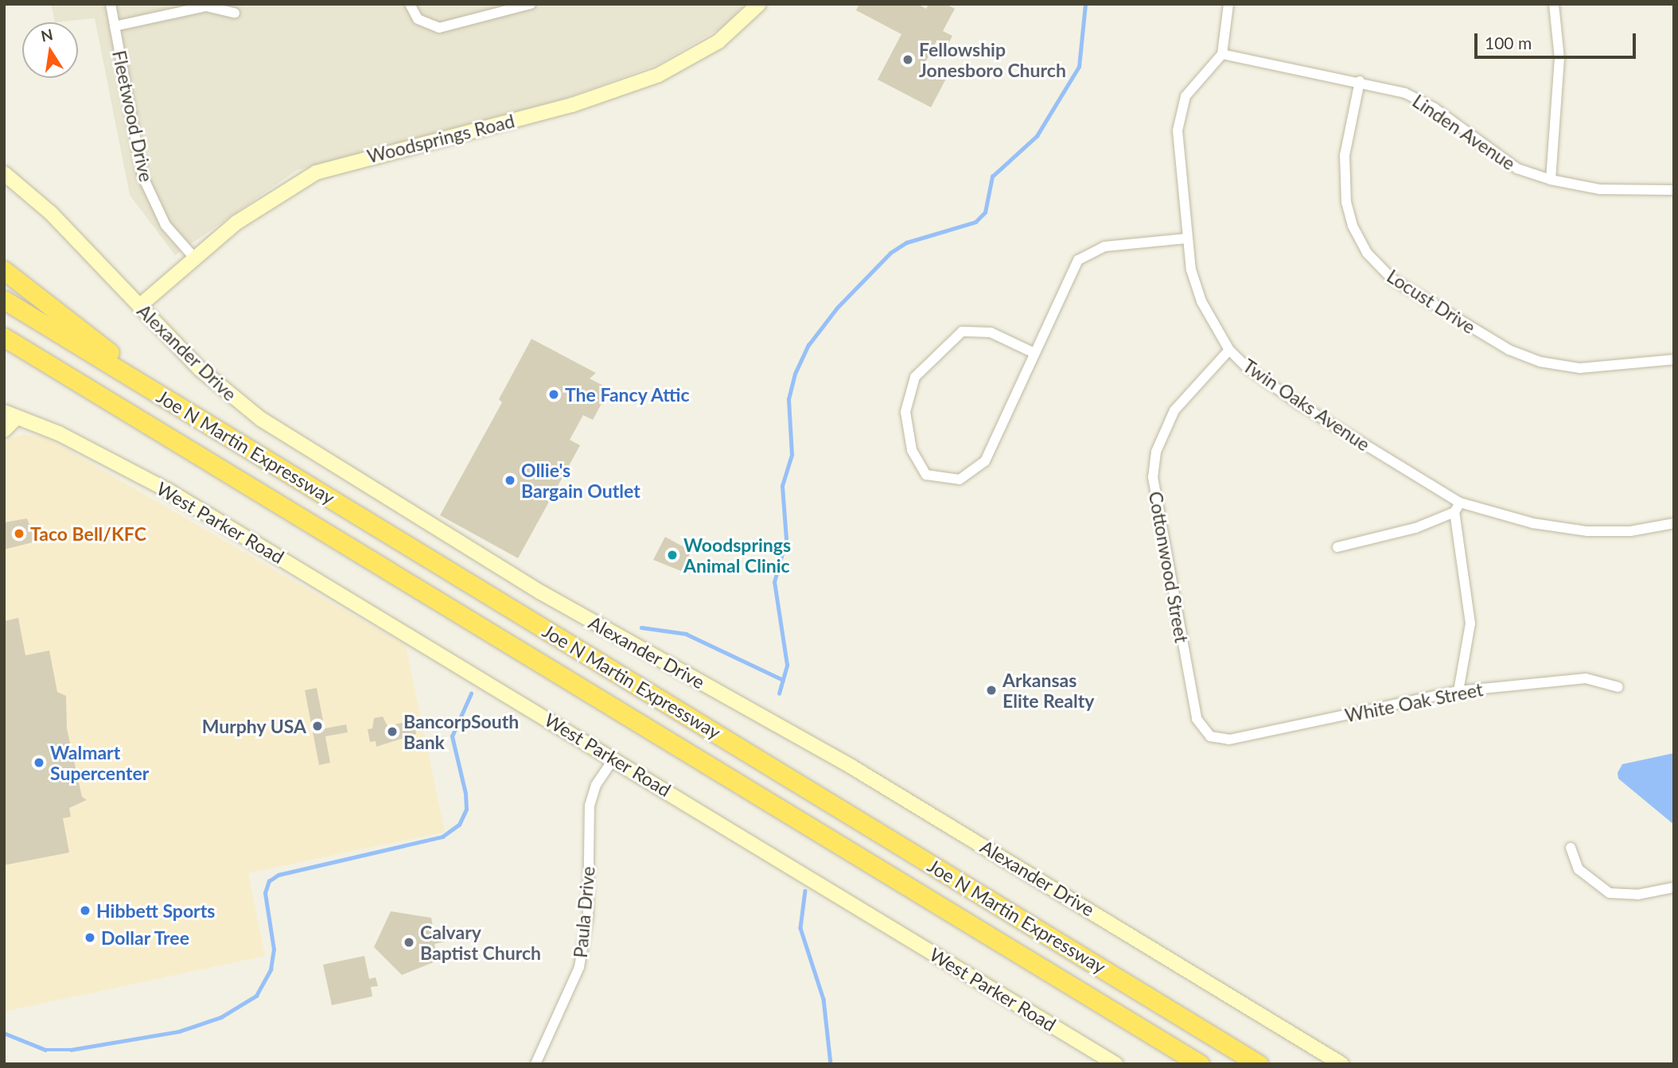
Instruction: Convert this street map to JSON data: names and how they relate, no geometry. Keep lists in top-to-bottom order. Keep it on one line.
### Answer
{"streets":{"highway":["Joe N Martin Expressway"],"street":["Fleetwood Drive","Linden Avenue","Woodsprings Road","Locust Drive","Alexander Drive","Twin Oaks Avenue","West Parker Road","Cottonwood Street","White Oak Street","Paula Drive"]},"crossings":[["Fleetwood Drive","Woodsprings Road"],["Linden Avenue","Locust Drive"],["Linden Avenue","Twin Oaks Avenue"],["Woodsprings Road","Alexander Drive"],["Twin Oaks Avenue","Cottonwood Street"],["West Parker Road","Paula Drive"],["Cottonwood Street","White Oak Street"]],"places":["Fellowship Jonesboro Church","The Fancy Attic","Ollie's Bargain Outlet","Taco Bell/KFC","Woodsprings Animal Clinic","Arkansas Elite Realty","Murphy USA","BancorpSouth Bank","Walmart Supercenter","Hibbett Sports","Dollar Tree","Calvary Baptist Church"],"scale_bar":"100 m","north":"top"}
